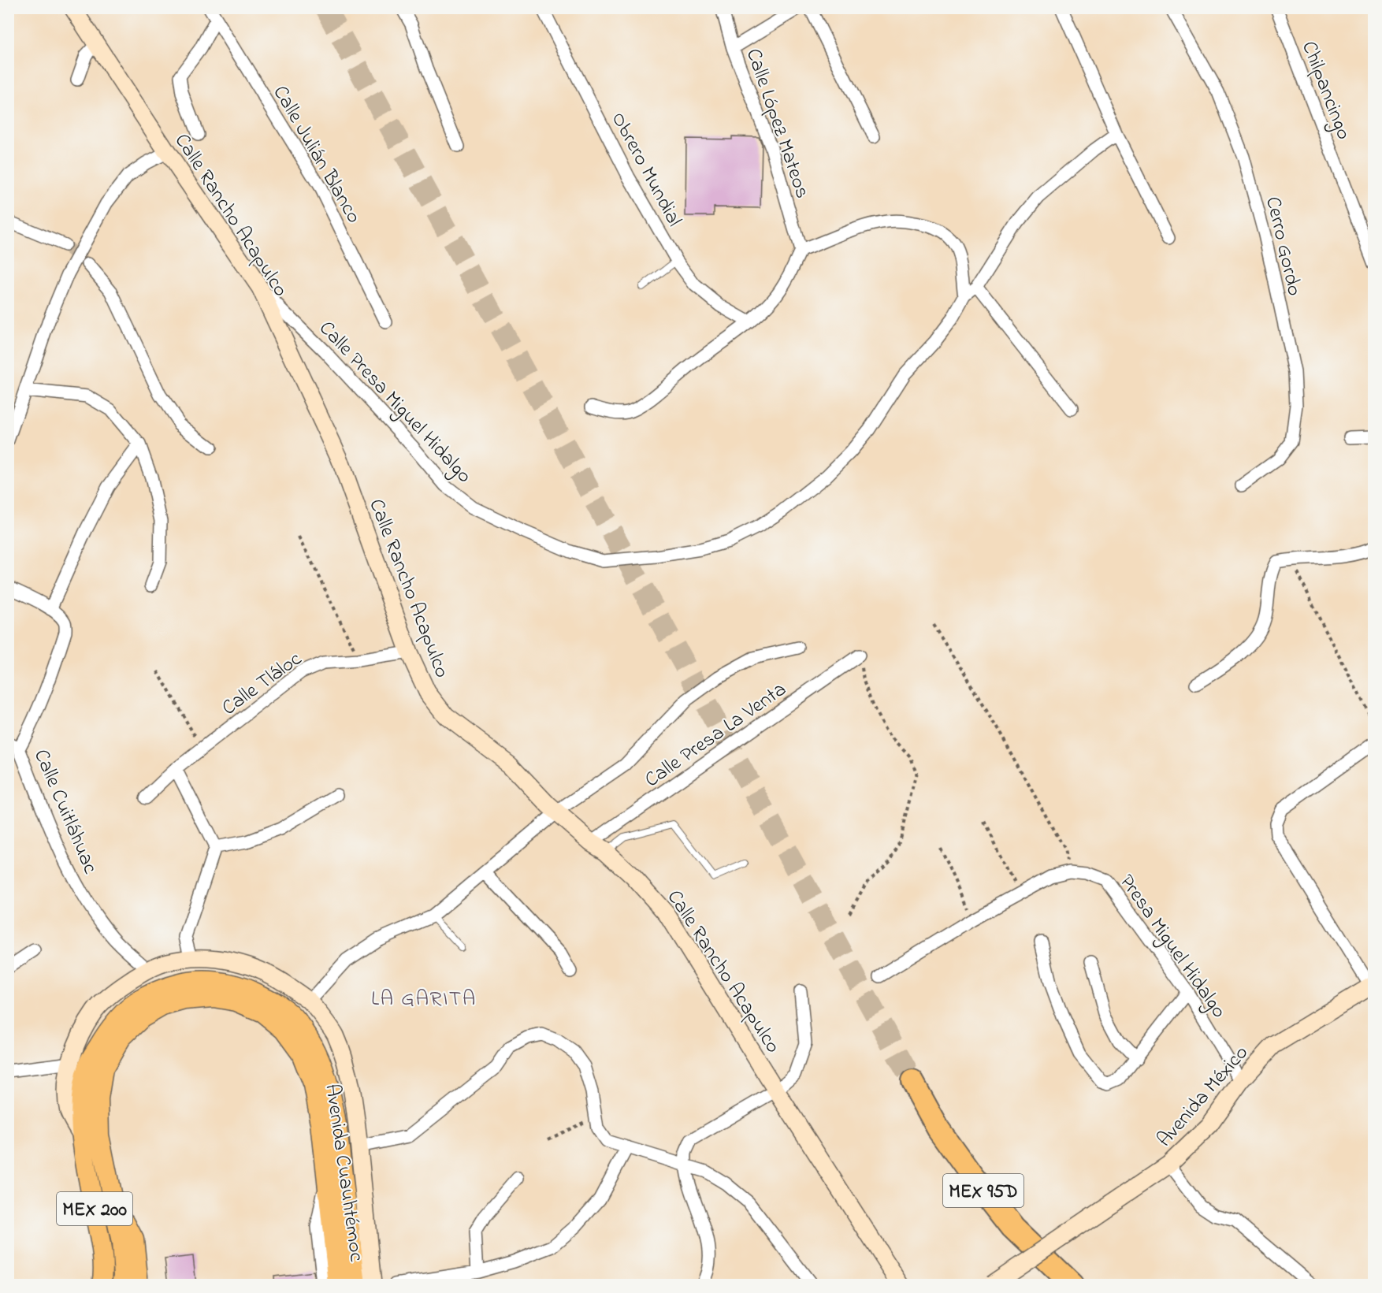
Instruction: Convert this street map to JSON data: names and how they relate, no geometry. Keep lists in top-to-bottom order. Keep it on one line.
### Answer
{"streets":{"highway":["MEX 95D"],"main road":["Calle Rancho Acapulco","Avenida México","Avenida Cuauhtémoc","MEX 200"],"street":["Chilpancingo","Calle López Mateos","Calle Julián Blanco","Obrero Mundial","Cerro Gordo","Calle Presa Miguel Hidalgo","Calle Tláloc","Calle Presa La Venta","Calle Cuitláhuac","Presa Miguel Hidalgo"]},"crossings":[["Calle Rancho Acapulco","Calle Presa Miguel Hidalgo"],["Calle Rancho Acapulco","Calle Tláloc"],["Calle Rancho Acapulco","Calle Presa La Venta"],["Calle Cuitláhuac","Avenida Cuauhtémoc"],["Presa Miguel Hidalgo","Avenida México"]],"districts":["LA GARITA"]}
